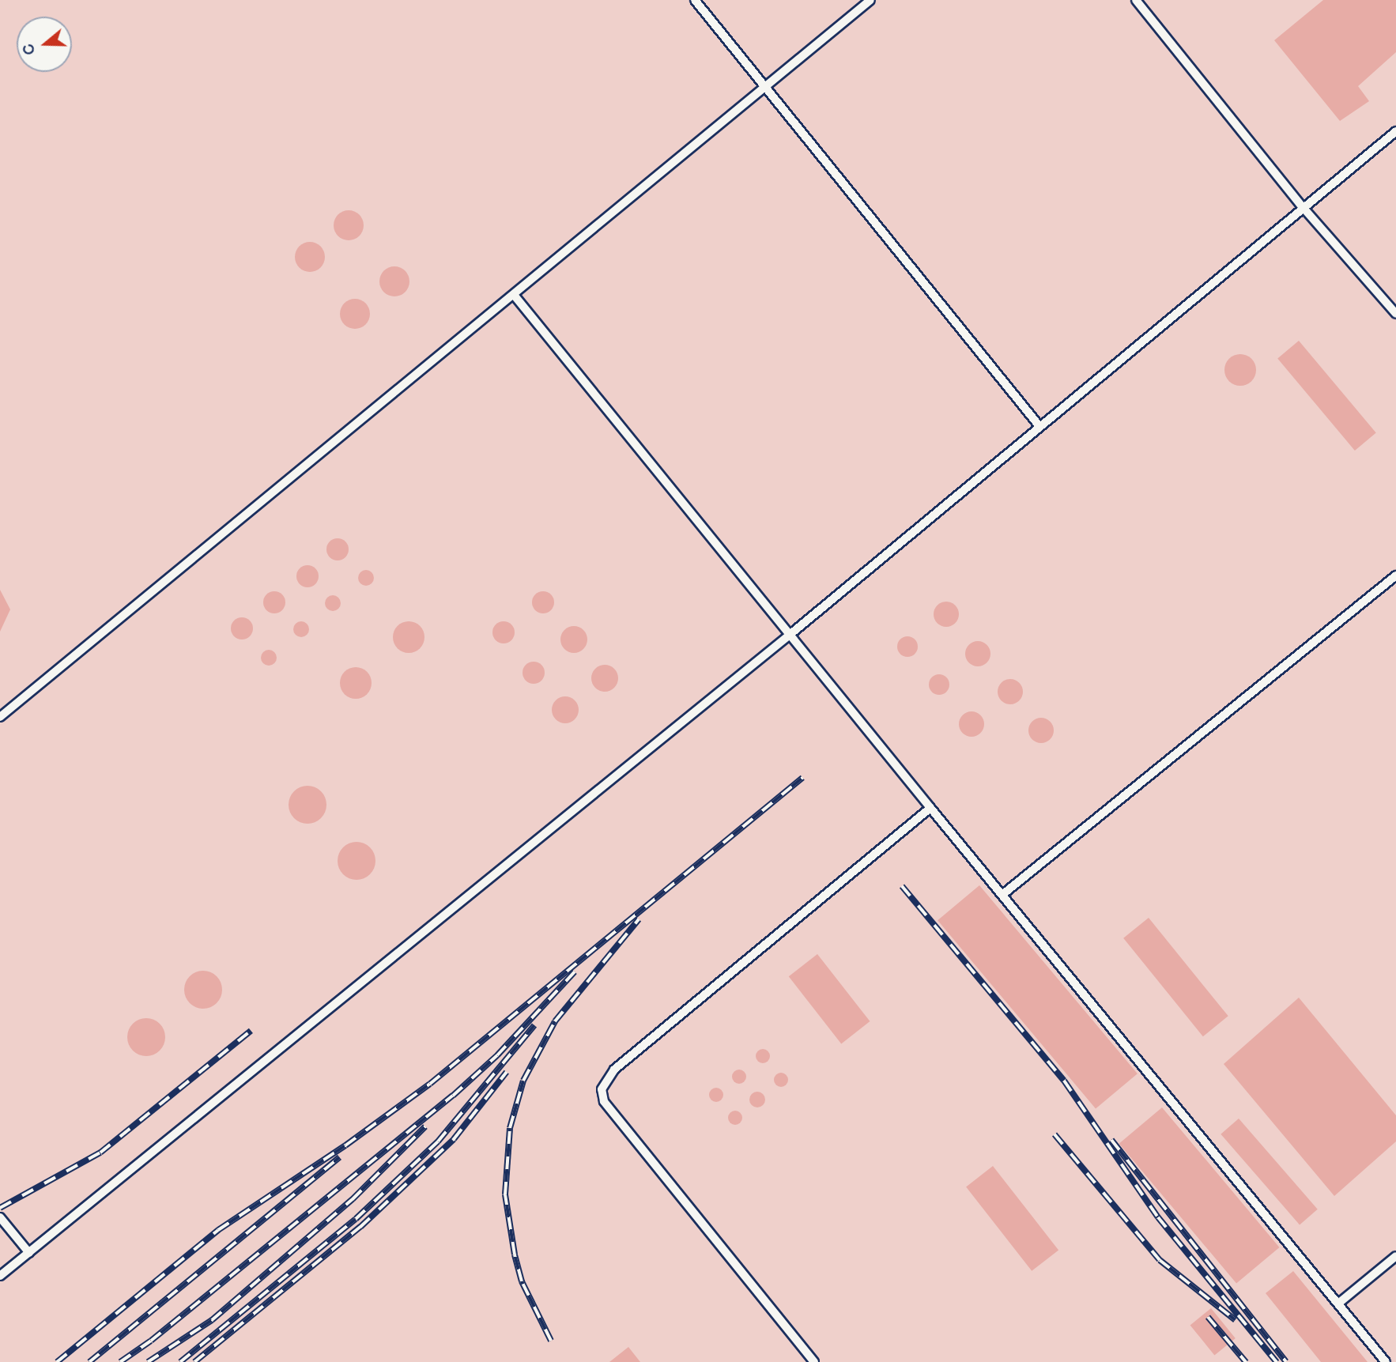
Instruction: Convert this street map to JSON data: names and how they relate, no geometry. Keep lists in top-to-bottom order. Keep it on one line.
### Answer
{"north":"left"}
